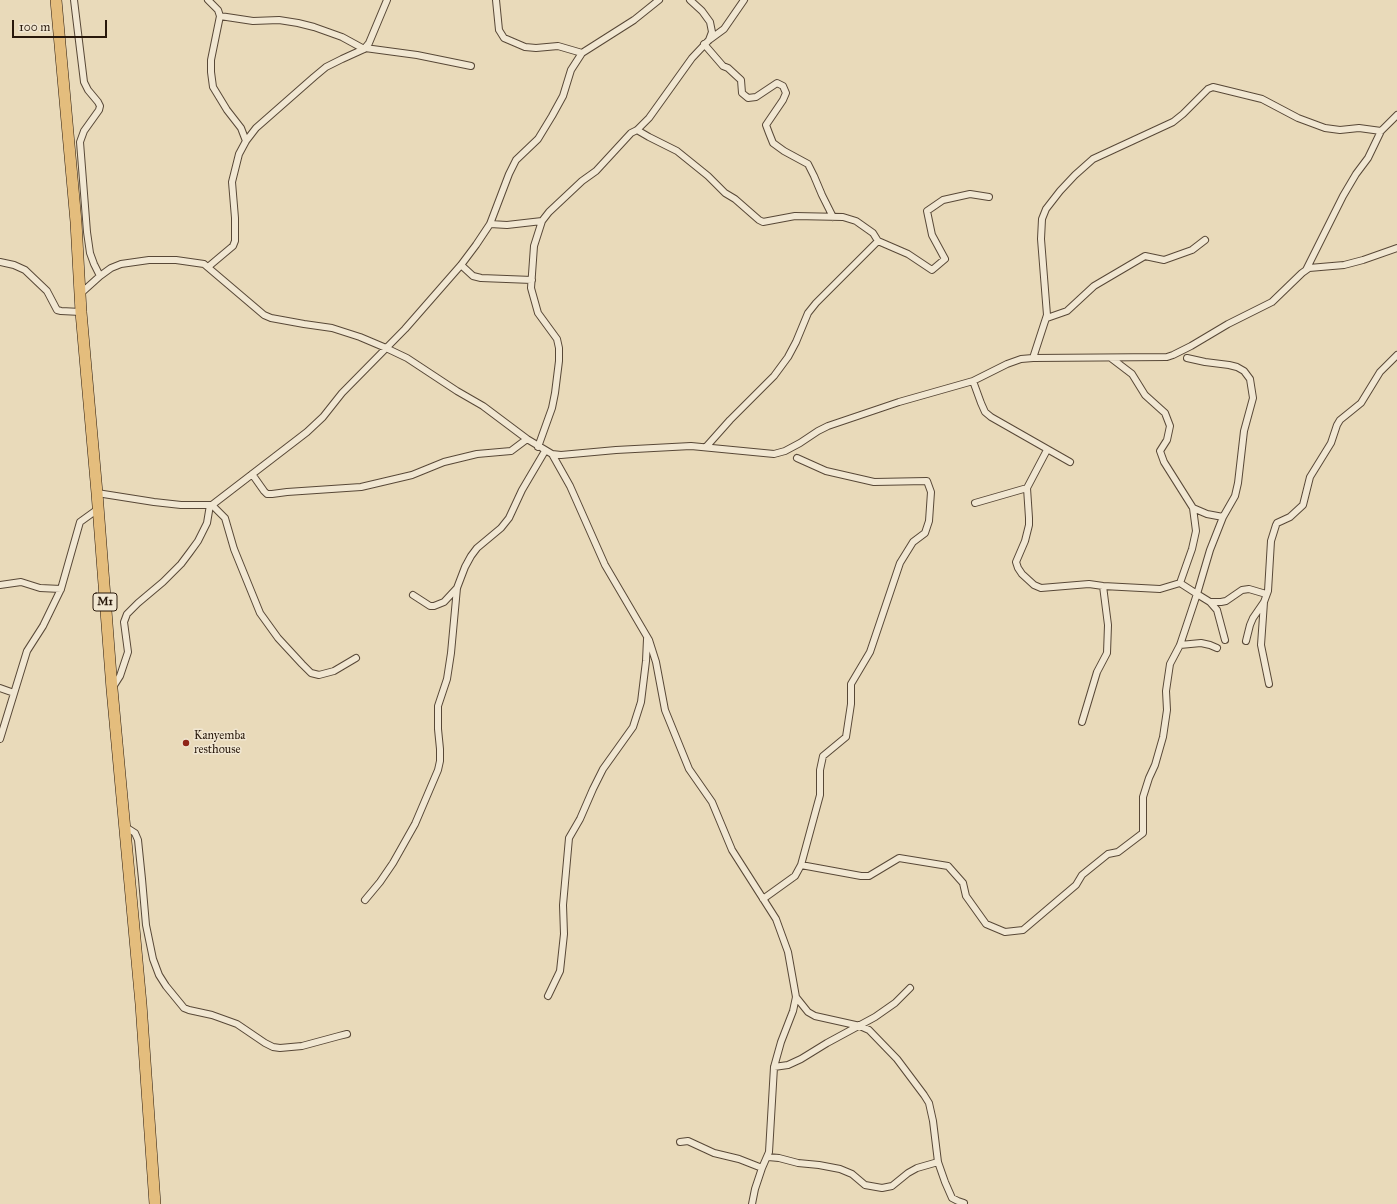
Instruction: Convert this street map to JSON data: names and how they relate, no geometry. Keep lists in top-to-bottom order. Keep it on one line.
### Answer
{"streets":{"highway":["M1"]},"places":["Kanyemba resthouse"],"scale_bar":"100 m"}
